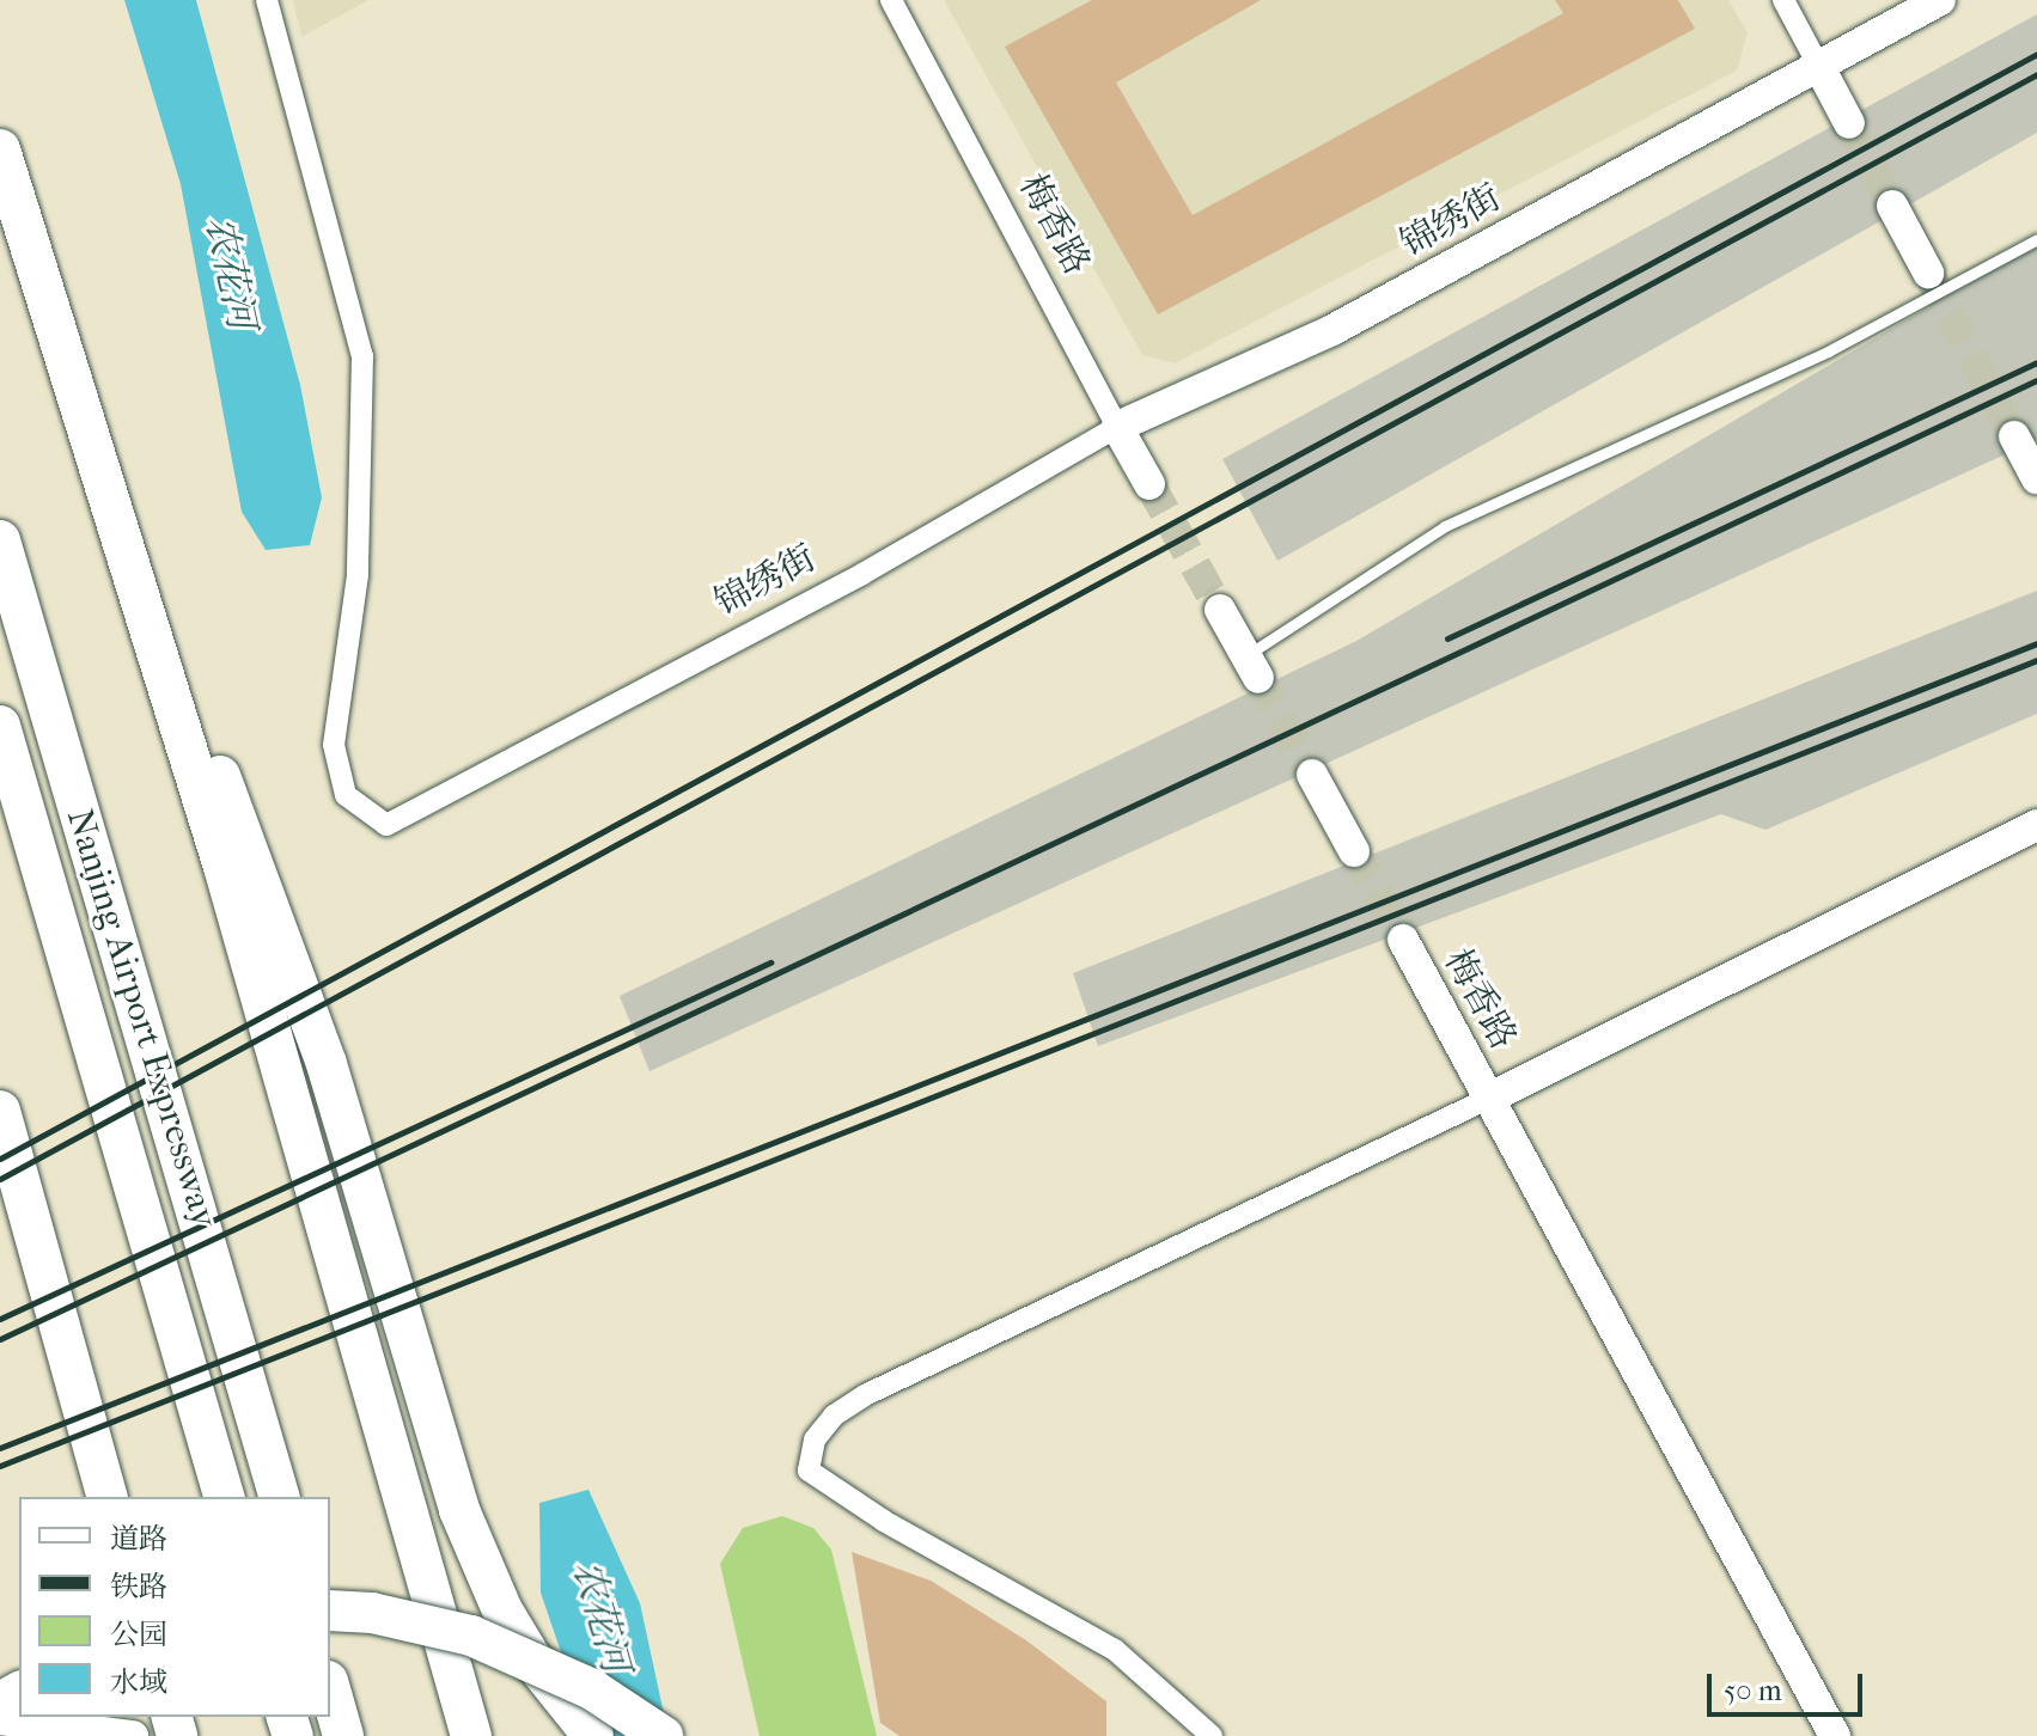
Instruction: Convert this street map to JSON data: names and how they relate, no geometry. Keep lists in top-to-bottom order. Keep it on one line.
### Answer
{"streets":{"highway":["Nanjing Airport Expressway"],"street":["锦绣街","梅香路"]},"crossings":[["锦绣街","梅香路"]],"water":["农花河"],"legend":["道路","铁路","公园","水域"],"scale_bar":"50 m"}
